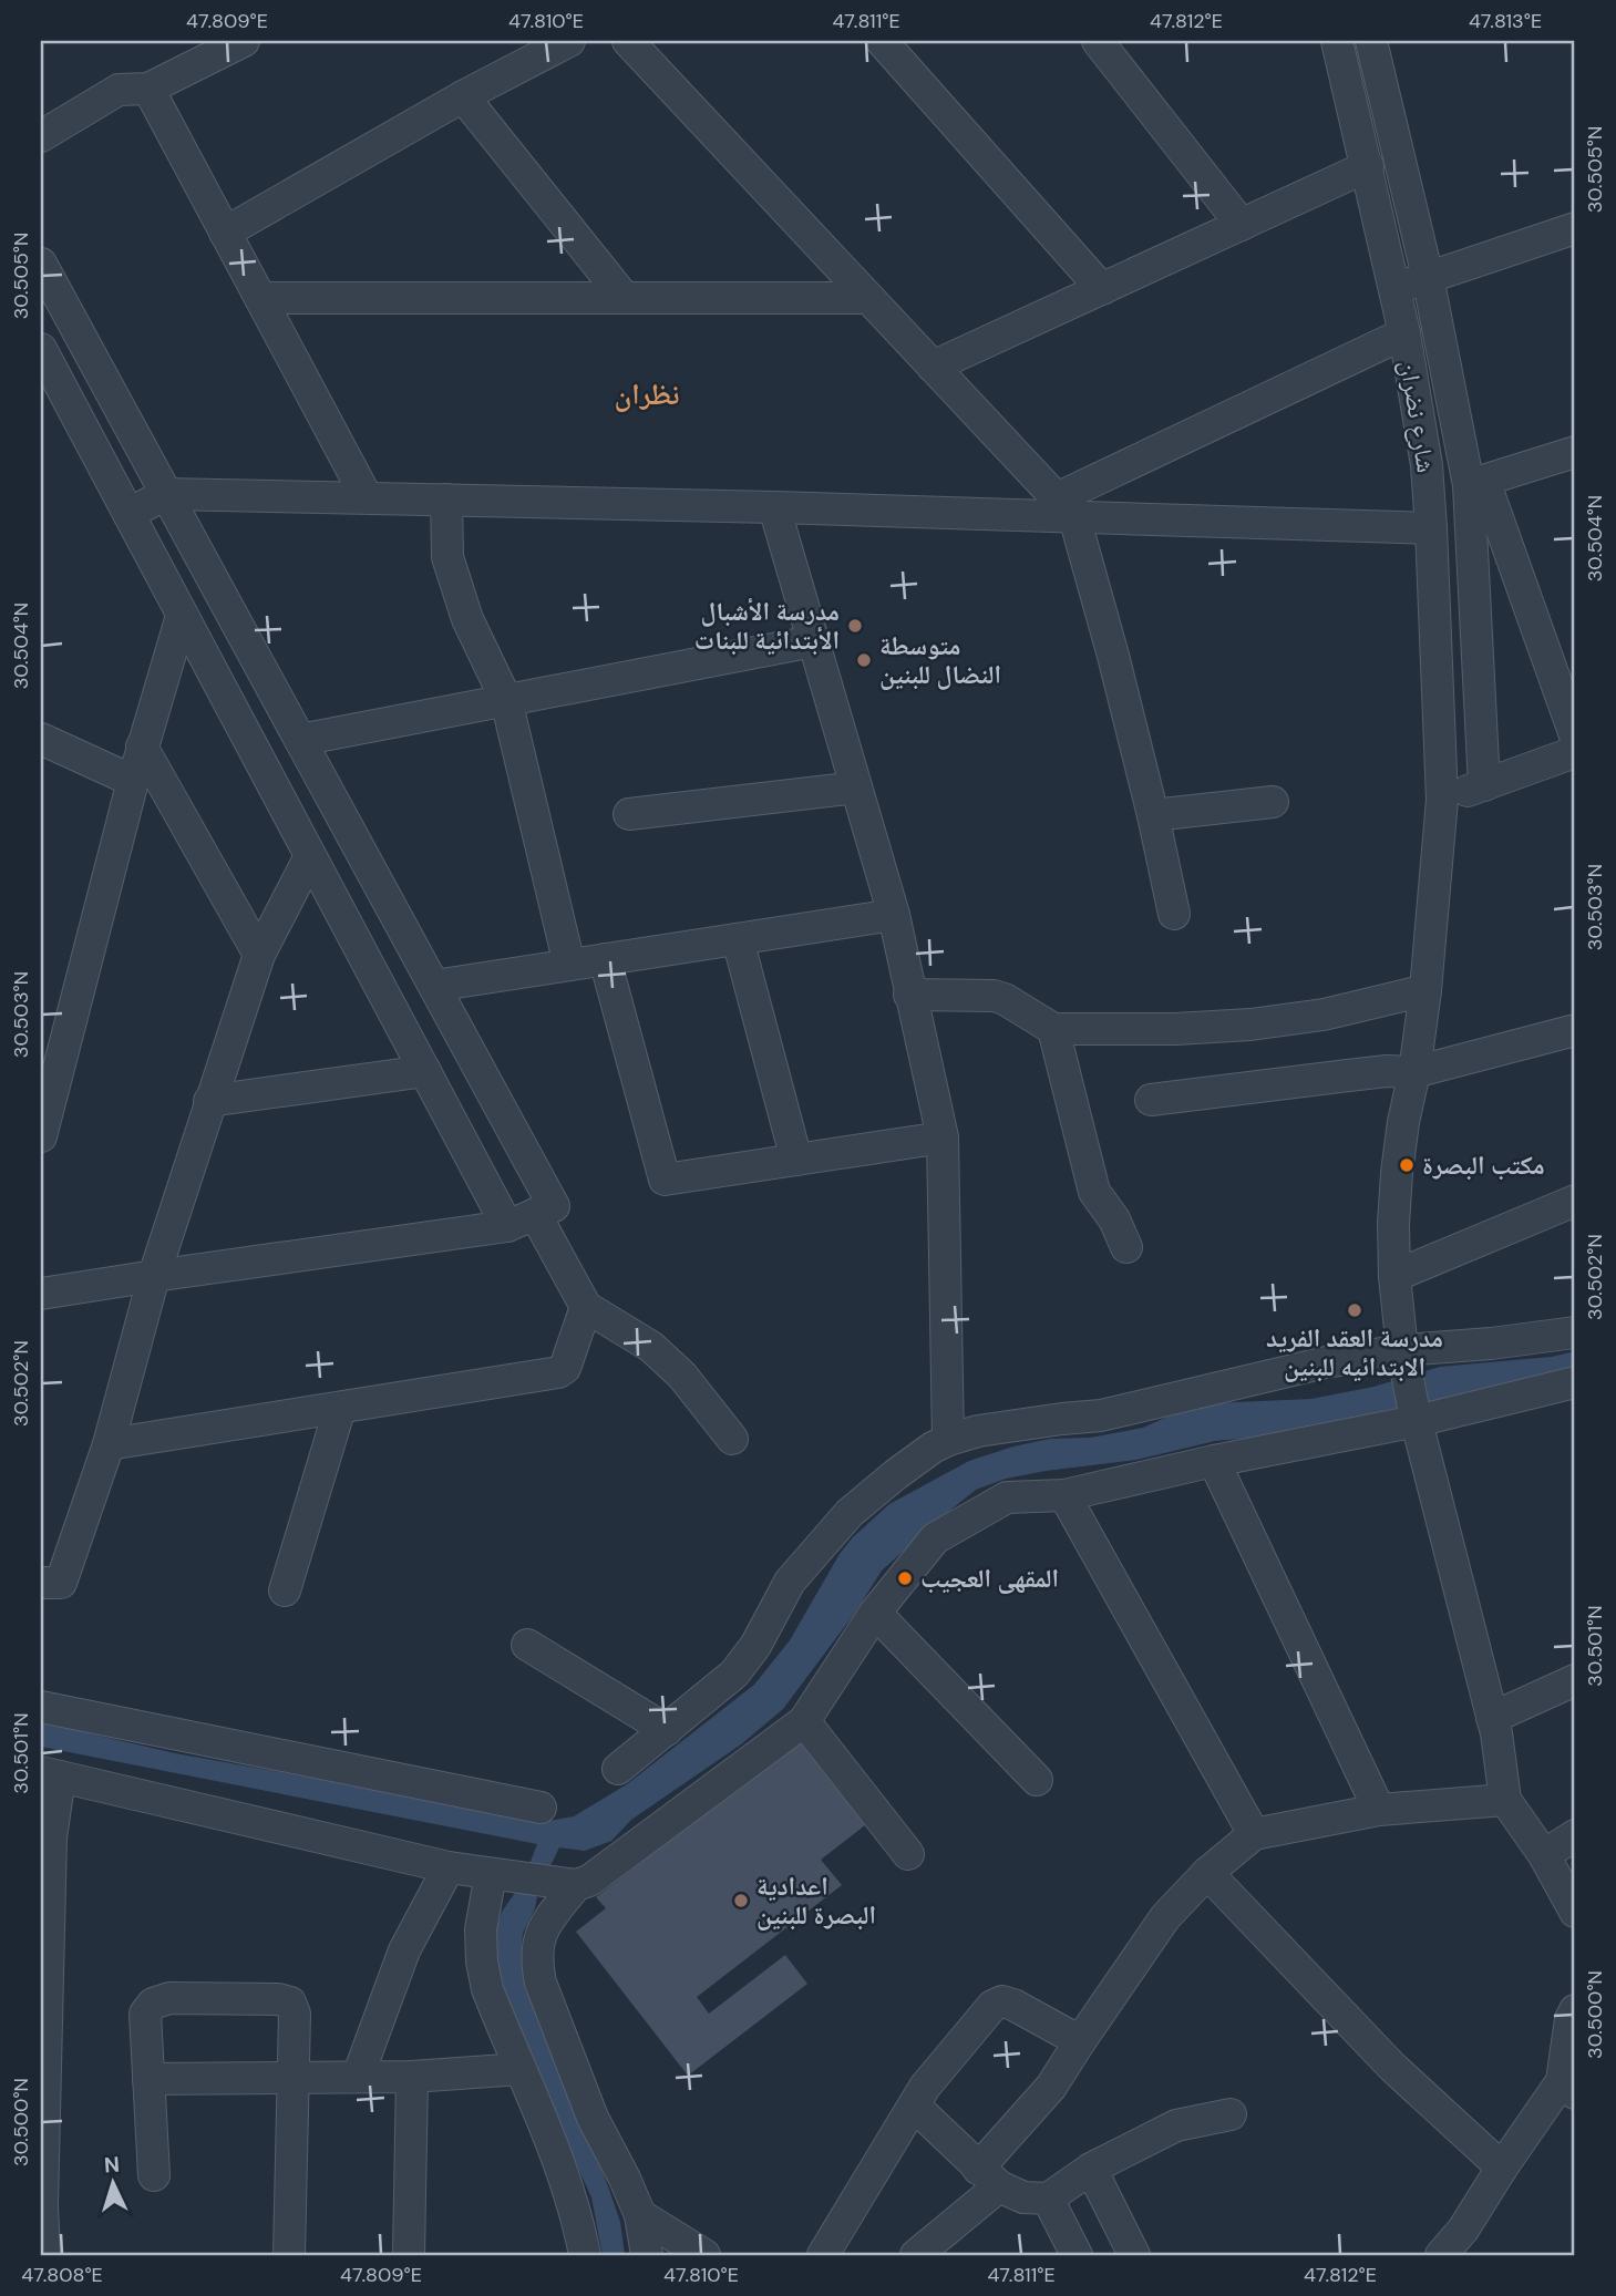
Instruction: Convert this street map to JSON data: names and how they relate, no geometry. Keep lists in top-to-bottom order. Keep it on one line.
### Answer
{"streets":{"street":["شارع نضران"]},"districts":["نظران"],"places":["مدرسة الأشبال الأبتدائية للبنات","متوسطة النضال للبنين","مكتب البصرة","مدرسة العقد الفريد الابتدائيه للبنين","المقهى العجيب","اعدادية البصرة للبنين"],"north":"top","coordinates":["47.809°E","47.810°E","47.811°E","47.812°E","47.813°E","30.505°N","30.504°N","30.503°N","30.502°N","30.501°N","30.500°N","47.808°E"]}
